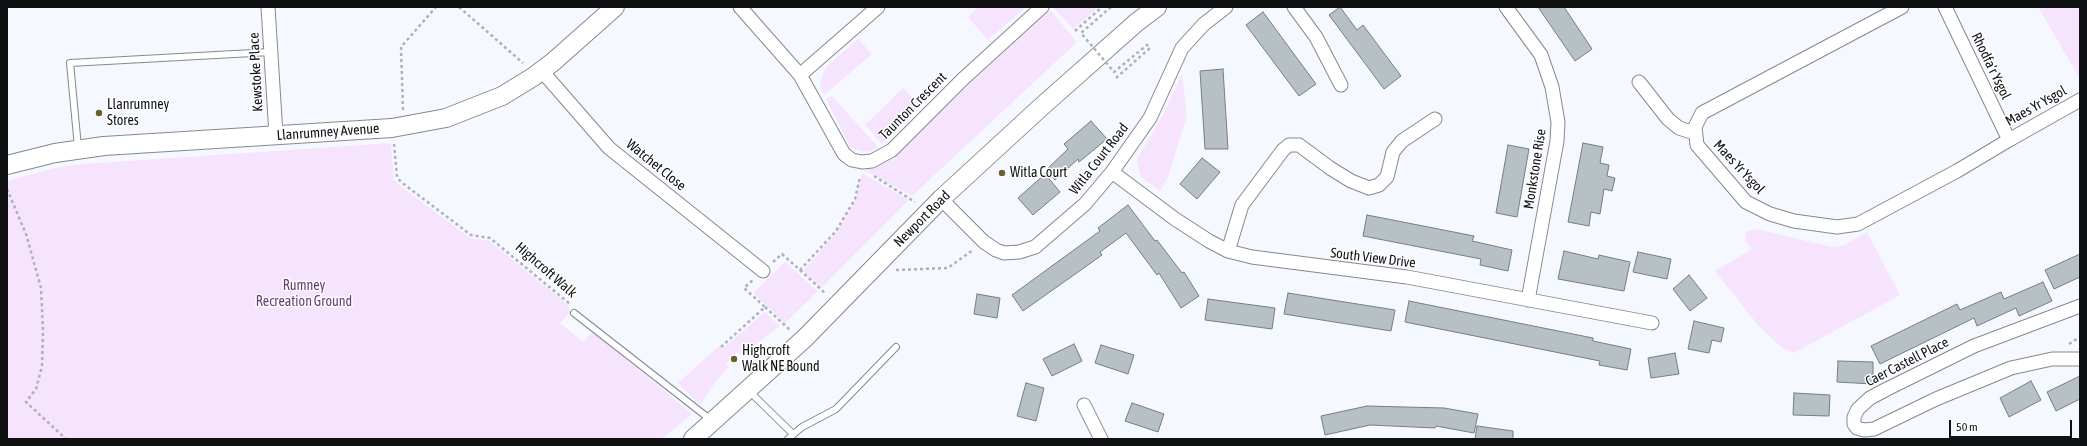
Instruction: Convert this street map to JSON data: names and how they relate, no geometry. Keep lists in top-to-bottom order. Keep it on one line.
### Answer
{"streets":{"main road":["Llanrumney Avenue","Newport Road"],"street":["Rhodfa'r Ysgol","Kewstoke Place","Taunton Crescent","Maes Yr Ysgol","Witla Court Road","Watchet Close","Monkstone Rise","South View Drive","Caer Castell Place"],"lane":["Highcroft Walk"]},"crossings":[["Rhodfa'r Ysgol","Maes Yr Ysgol"],["Kewstoke Place","Llanrumney Avenue"],["Llanrumney Avenue","Watchet Close"],["Llanrumney Avenue","Highcroft Walk"],["Witla Court Road","Newport Road"],["Witla Court Road","South View Drive"],["Monkstone Rise","South View Drive"],["Newport Road","Highcroft Walk"]],"parks":["Rumney Recreation Ground"],"places":["Llanrumney Stores","Witla Court","Highcroft Walk NE Bound"],"scale_bar":"50 m"}
